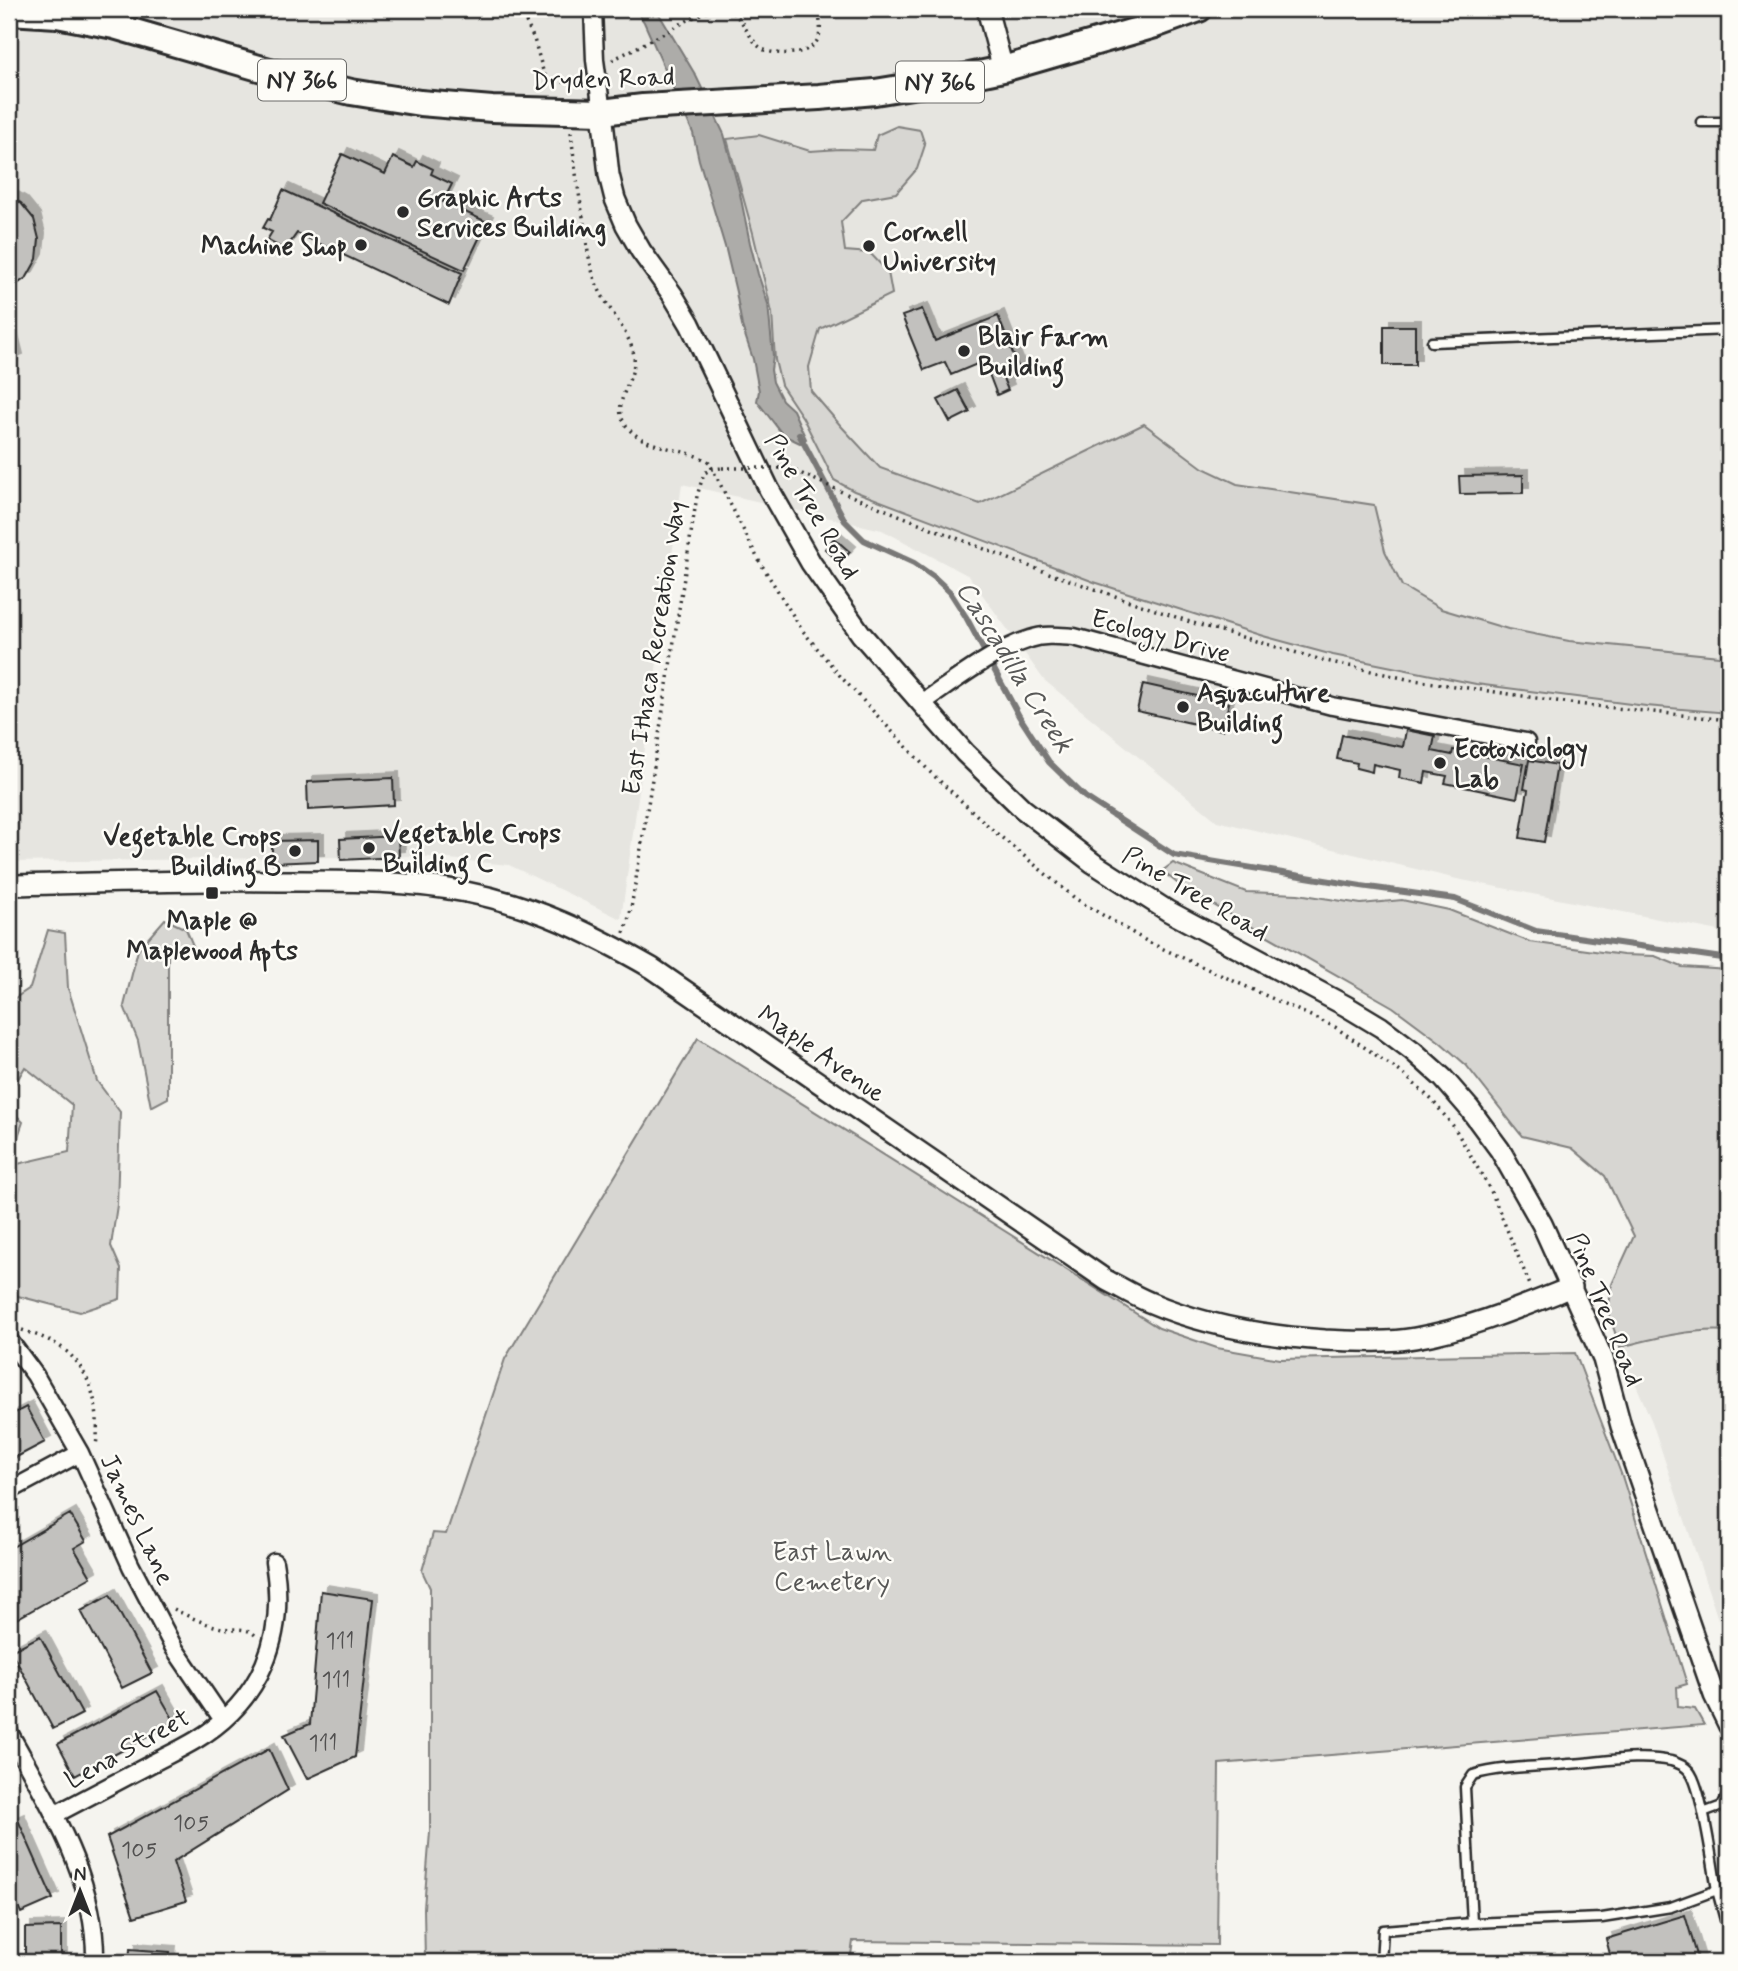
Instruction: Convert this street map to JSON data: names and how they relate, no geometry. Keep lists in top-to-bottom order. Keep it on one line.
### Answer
{"streets":{"main road":["Dryden Road","NY 366"],"street":["Pine Tree Road","Ecology Drive","Maple Avenue","James Lane","Lena Street"],"path":["East Ithaca Recreation Way"]},"crossings":[["Dryden Road","Pine Tree Road"],["Pine Tree Road","Ecology Drive"],["Pine Tree Road","Maple Avenue"],["James Lane","Lena Street"]],"water":["Cascadilla Creek"],"parks":["East Lawn Cemetery"],"places":{"other":["Graphic Arts Services Building","Machine Shop","Cornell University","Blair Farm Building","Aquaculture Building","Ecotoxicology Lab","Vegetable Crops Building C","Vegetable Crops Building B"],"transit":["Maple @ Maplewood Apts"]},"house_numbers":["111","111","111","105","105"],"north":"top"}
